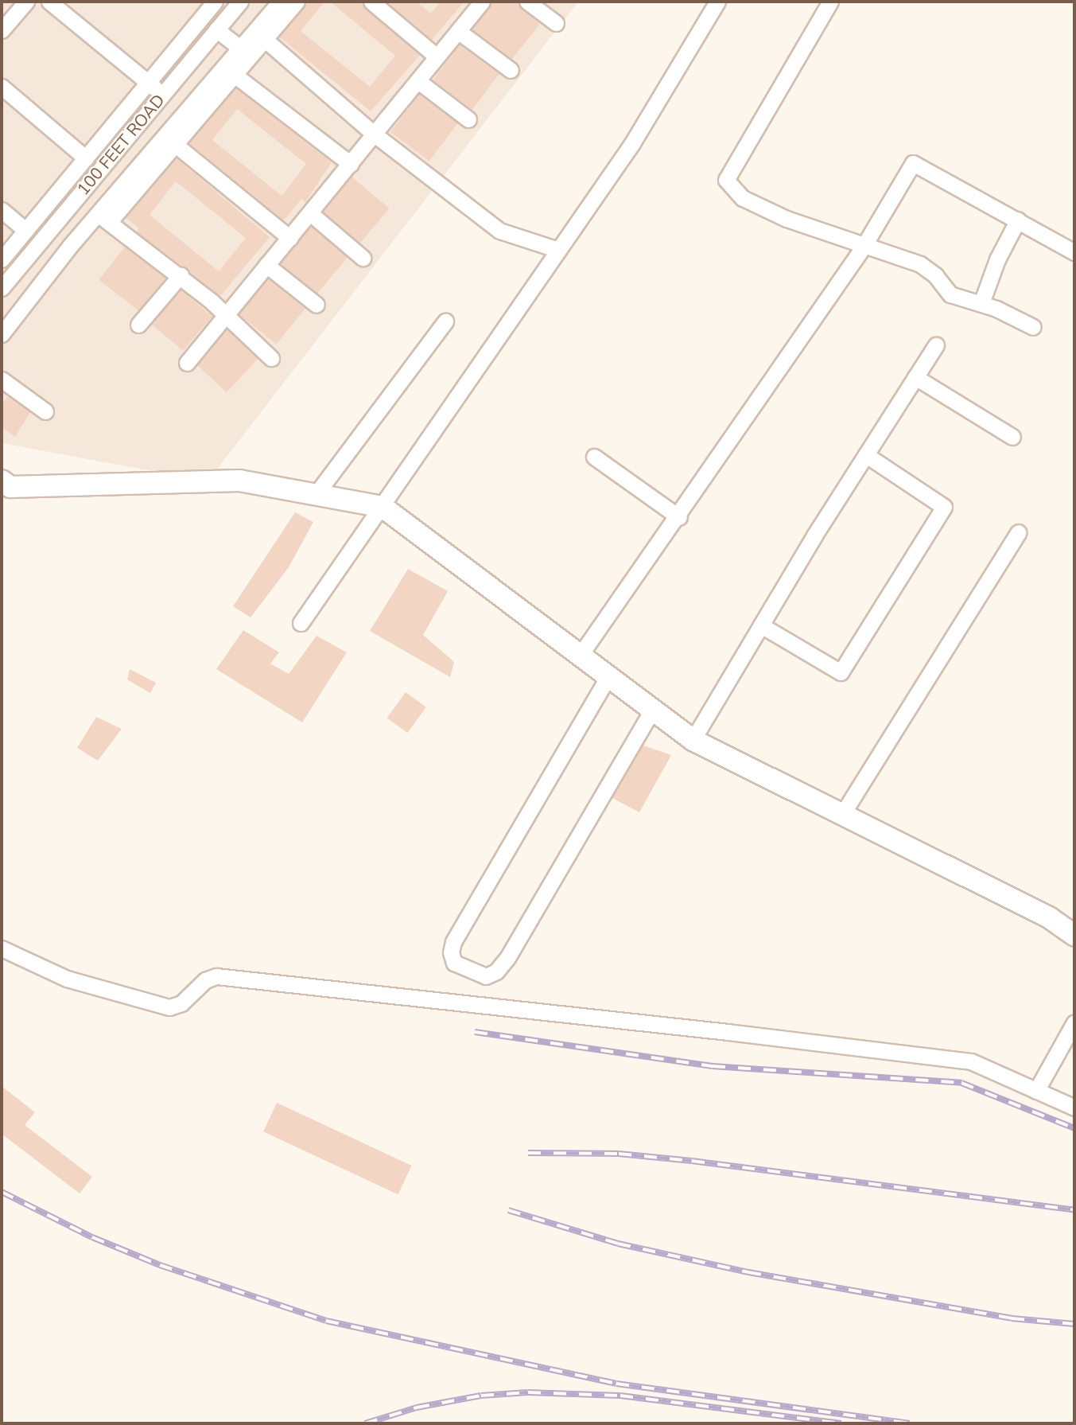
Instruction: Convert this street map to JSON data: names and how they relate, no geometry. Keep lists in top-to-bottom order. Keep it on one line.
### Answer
{"streets":{"street":["100 FEET ROAD"]}}
